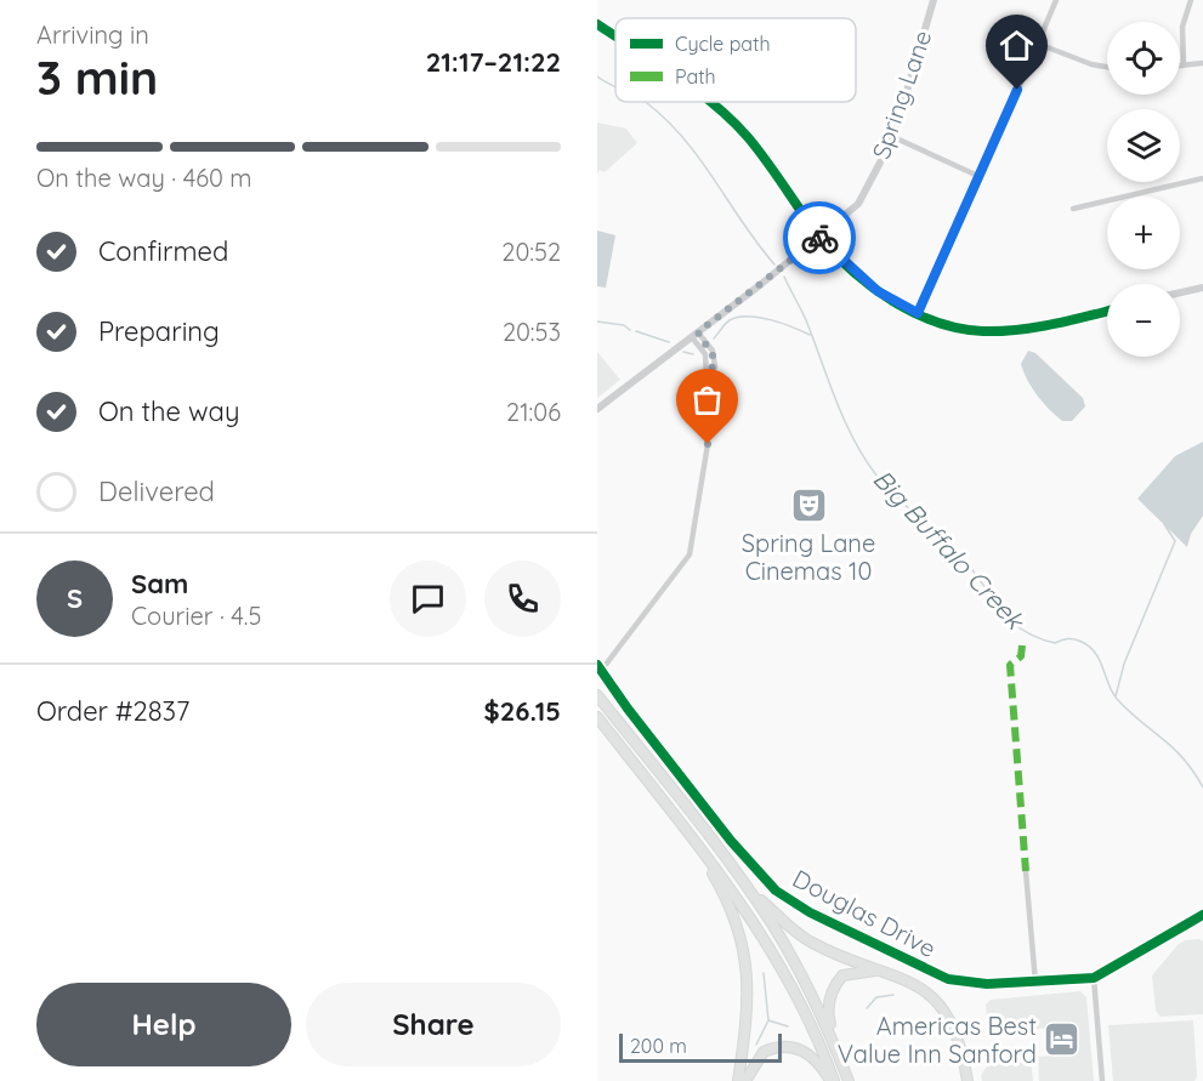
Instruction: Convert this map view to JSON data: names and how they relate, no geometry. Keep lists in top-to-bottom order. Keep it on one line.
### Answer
{"streets":{"street":["Spring Lane","Douglas Drive"]},"water":["Big Buffalo Creek"],"places":{"theatre":["Spring Lane Cinemas 10"],"hotel":["Americas Best Value Inn Sanford"]},"legend":["Cycle path","Path"],"scale_bar":"200 m","page":{"heading":["3 min","Arriving in","21:17–21:22"],"panel":["Sam","Courier · 4.5","Order #2837","$26.15"],"map_buttons":["+","−"],"bar":"On the way · 460 m","list":[["Confirmed","20:52"],["Preparing","20:53"],["On the way","21:06"],"Delivered"],"round":"S","buttons":["Help","Share"],"scale":"200 m"}}
